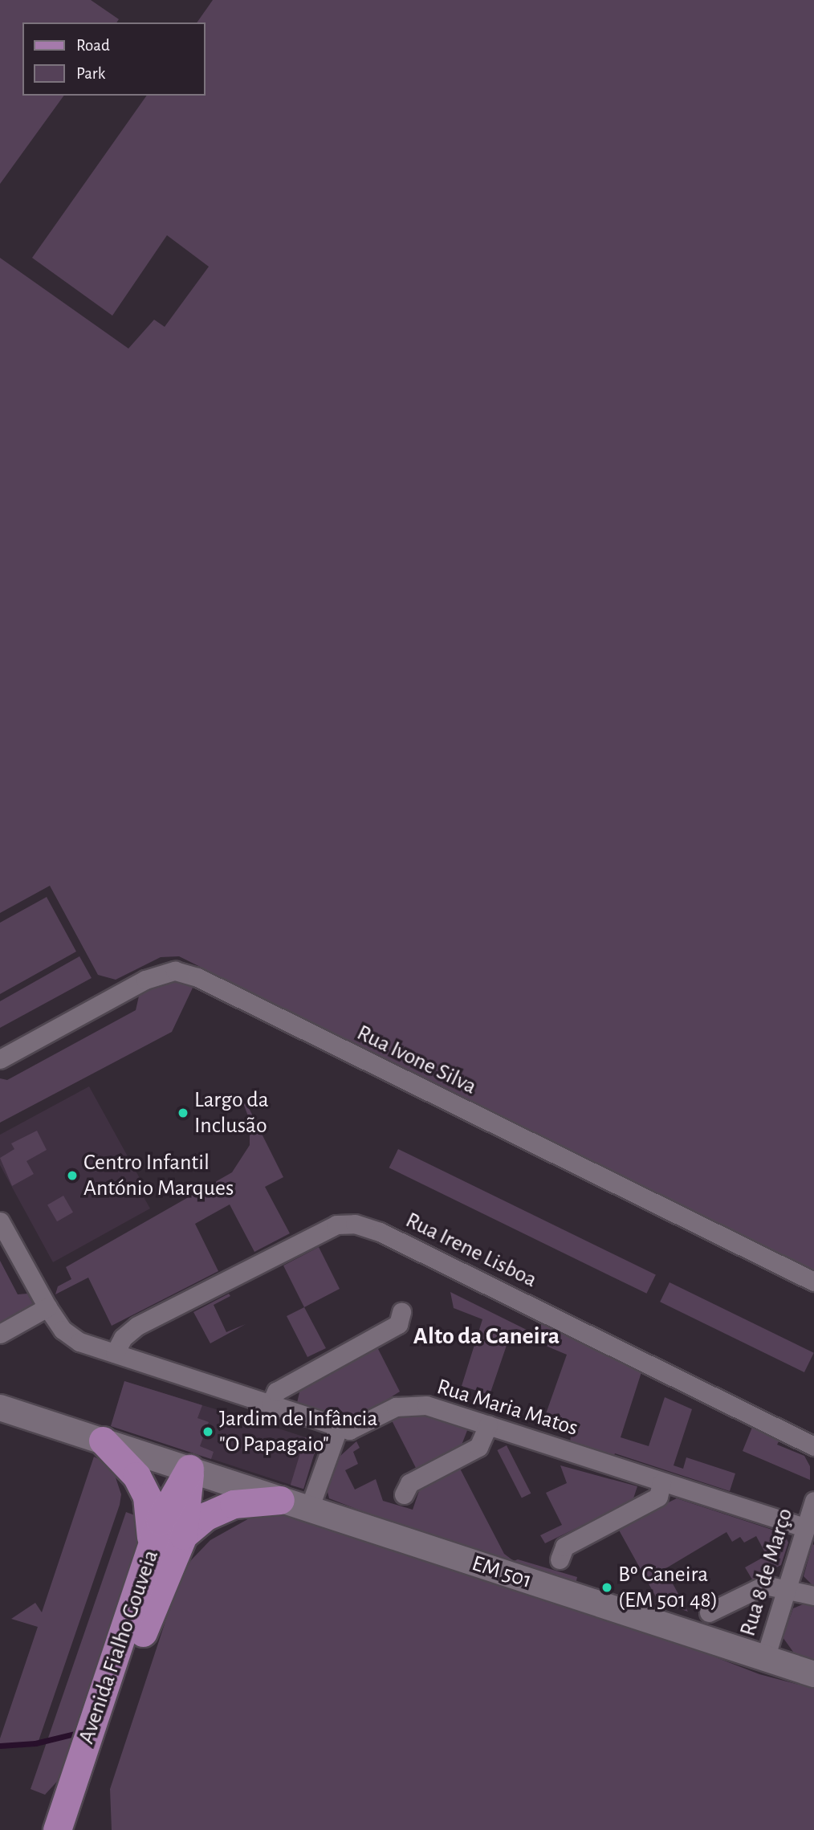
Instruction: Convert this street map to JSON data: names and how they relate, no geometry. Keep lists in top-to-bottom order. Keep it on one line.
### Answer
{"streets":{"main road":["EM 501","Avenida Fialho Gouveia"],"street":["Rua Ivone Silva","Rua Irene Lisboa","Rua Maria Matos","Rua 8 de Março"]},"crossings":[["Rua Irene Lisboa","Rua Maria Matos"],["Rua Maria Matos","Rua 8 de Março"],["EM 501","Rua 8 de Março"],["EM 501","Avenida Fialho Gouveia"]],"districts":["Alto da Caneira"],"places":["Largo da Inclusão","Centro Infantil António Marques","Jardim de Infância \"O Papagaio\"","Bº Caneira (EM 501 48)"],"legend":["Road","Park"]}
